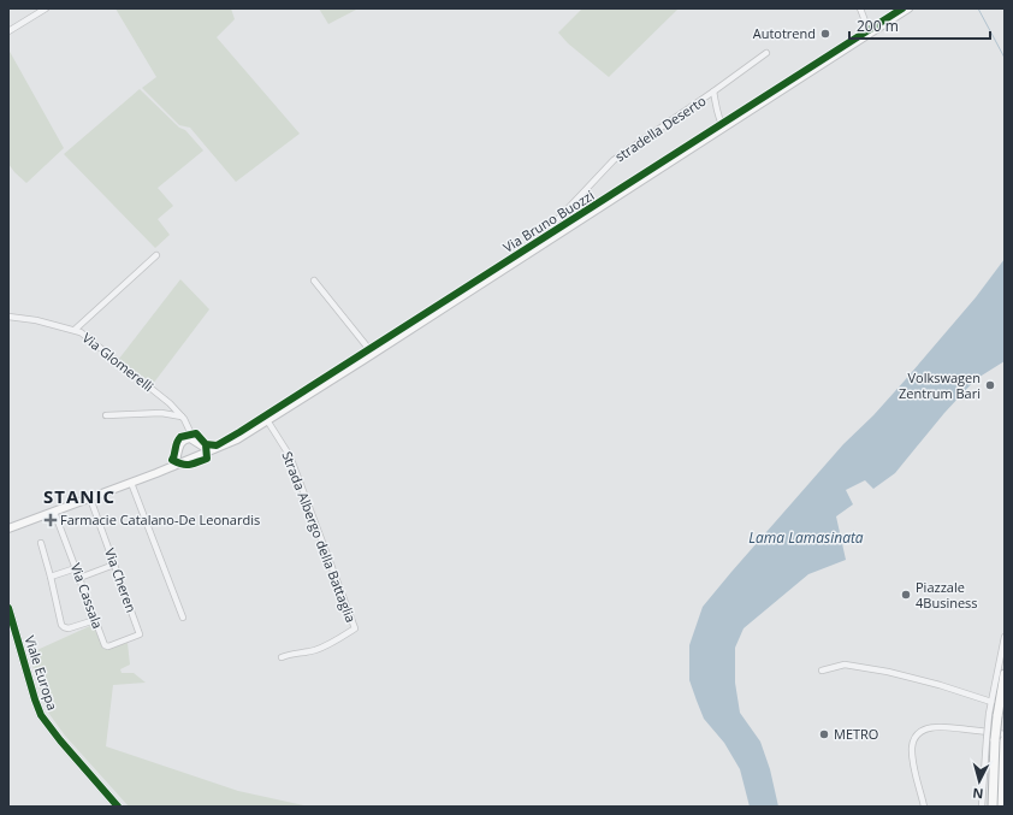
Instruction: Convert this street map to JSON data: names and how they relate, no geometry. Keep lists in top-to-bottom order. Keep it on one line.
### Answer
{"streets":{"main road":["Via Bruno Buozzi","Viale Europa"],"street":["stradella Deserto","Via Glomerelli","Strada Albergo della Battaglia","Via Cheren","Via Cassala"]},"crossings":[["stradella Deserto","Via Bruno Buozzi"],["Via Bruno Buozzi","Via Glomerelli"],["Via Bruno Buozzi","Strada Albergo della Battaglia"],["Via Cheren","Via Cassala"]],"districts":["STANIC"],"water":["Lama Lamasinata"],"places":{"other":["Autotrend","Volkswagen Zentrum Bari","Piazzale 4Business","METRO"],"health":["Farmacie Catalano-De Leonardis"]},"scale_bar":"200 m","north":"bottom"}
